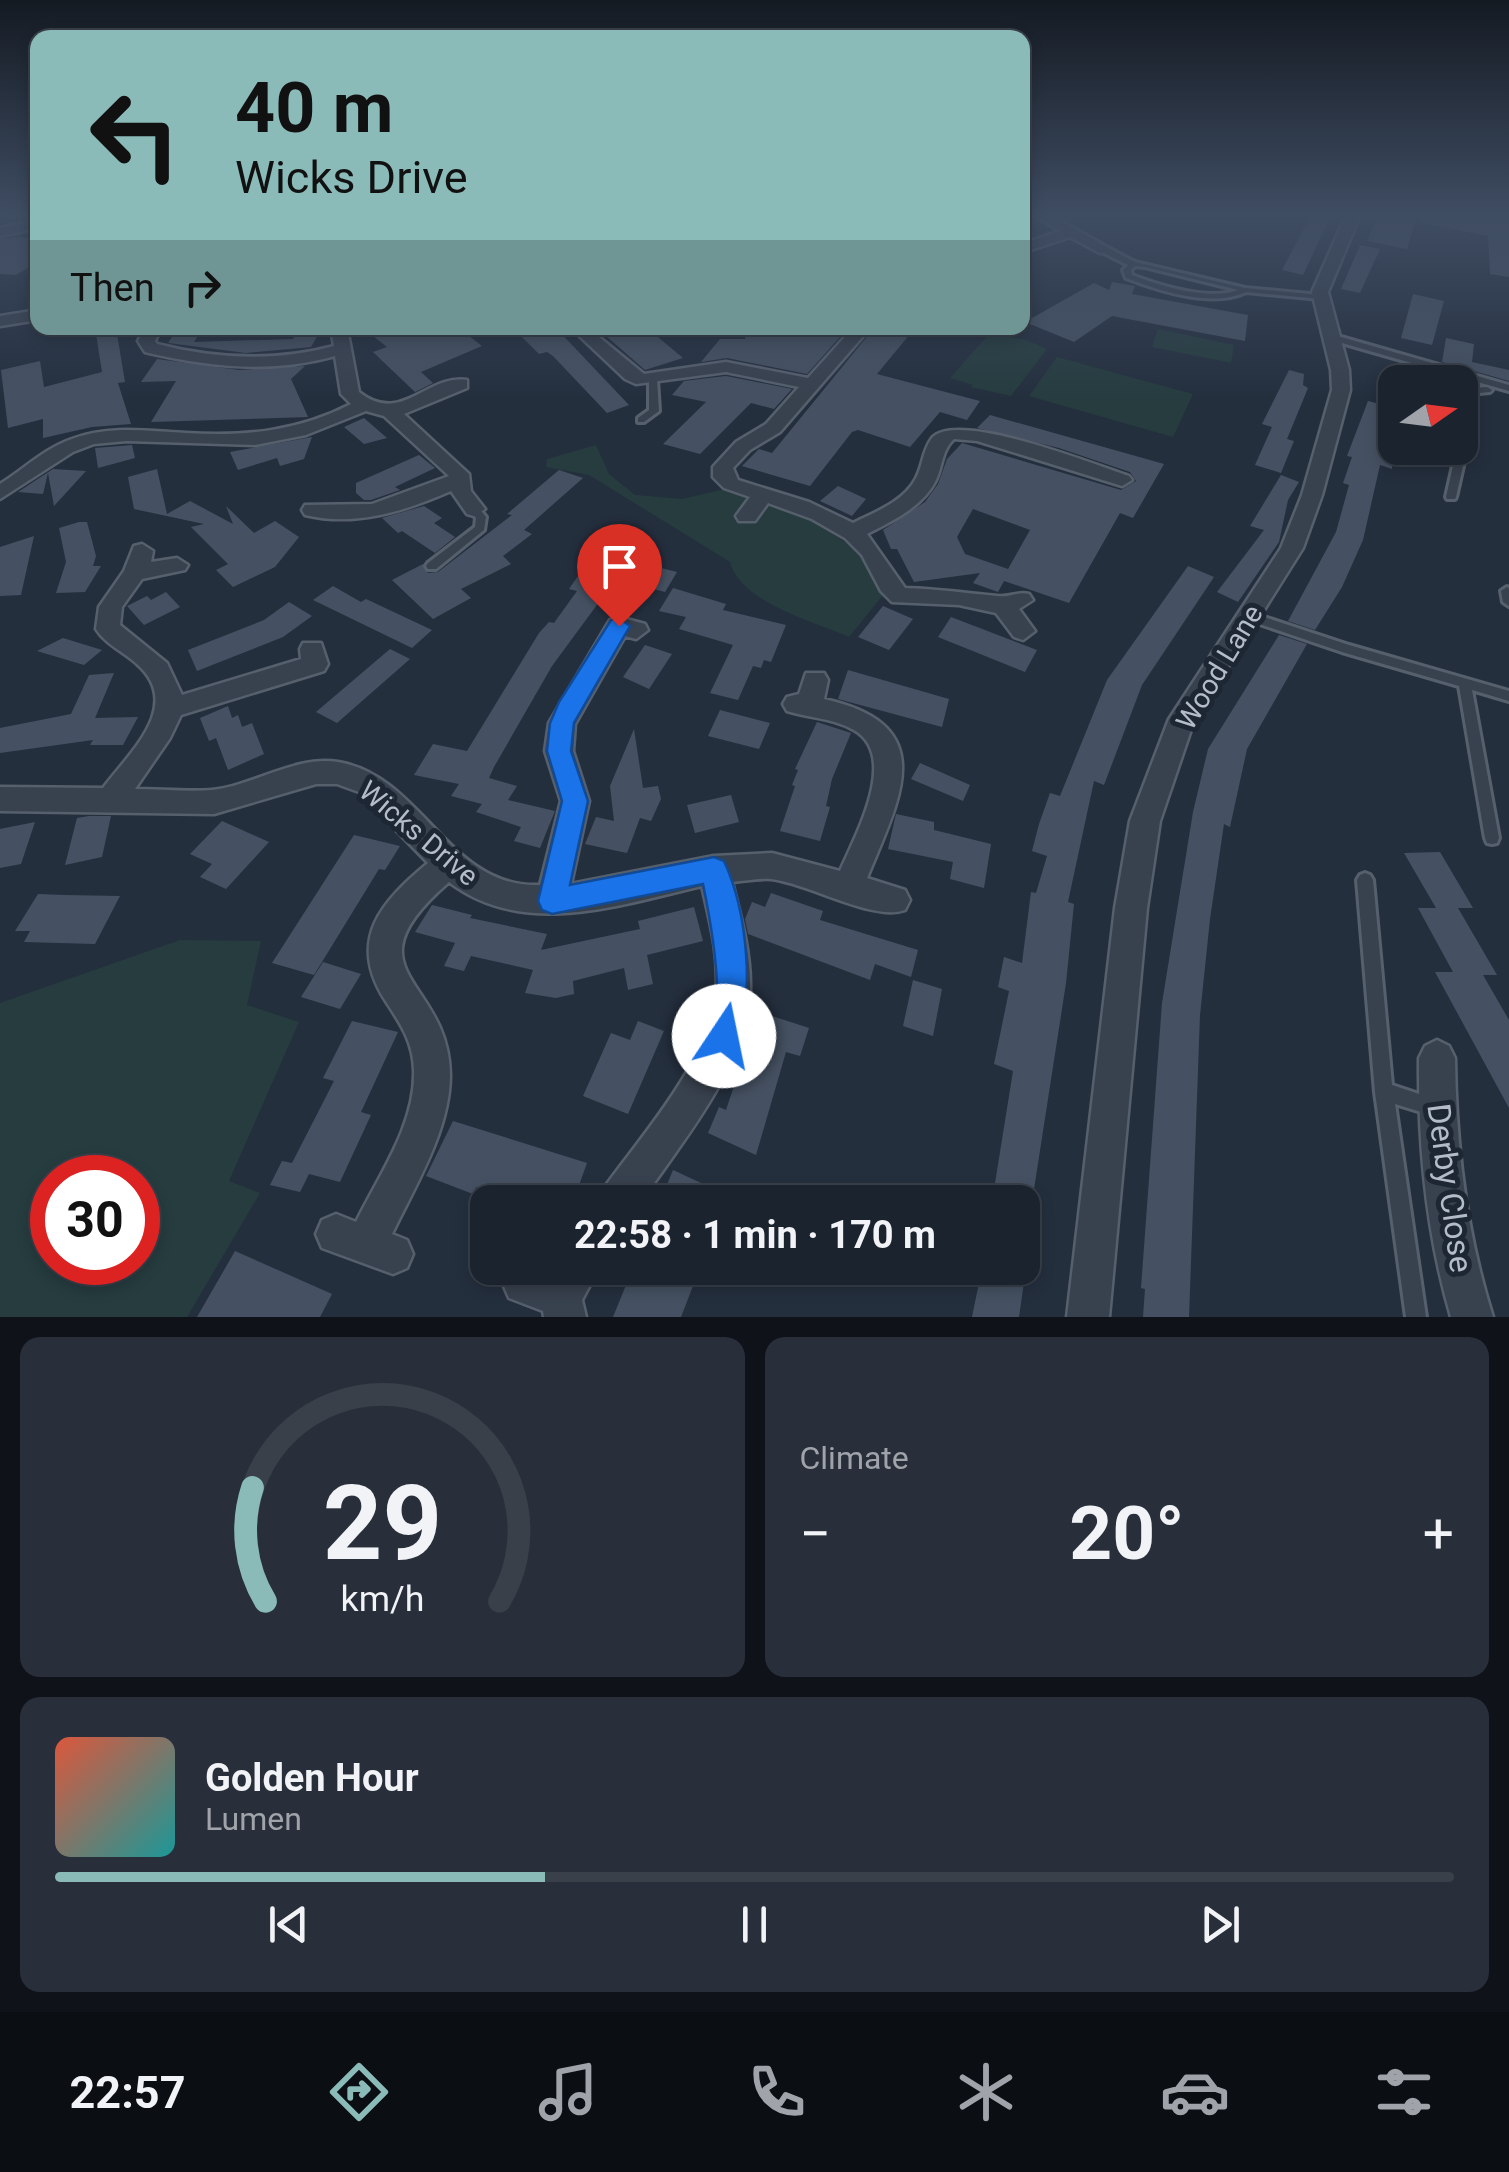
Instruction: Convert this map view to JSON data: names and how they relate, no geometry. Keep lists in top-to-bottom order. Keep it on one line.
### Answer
{"streets":{"street":["Wood Lane","Wicks Drive","Derby Close"]},"north":"right","page":{"turn":["40 m","Wicks Drive"],"then":"Then","limit":"30","trip":"22:58 · 1 min · 170 m","tile":"Climate","heat":["−","20°","+"],"song":["Golden Hour","Lumen"],"tabs":"22:57","gauge":["29","km/h"]}}
